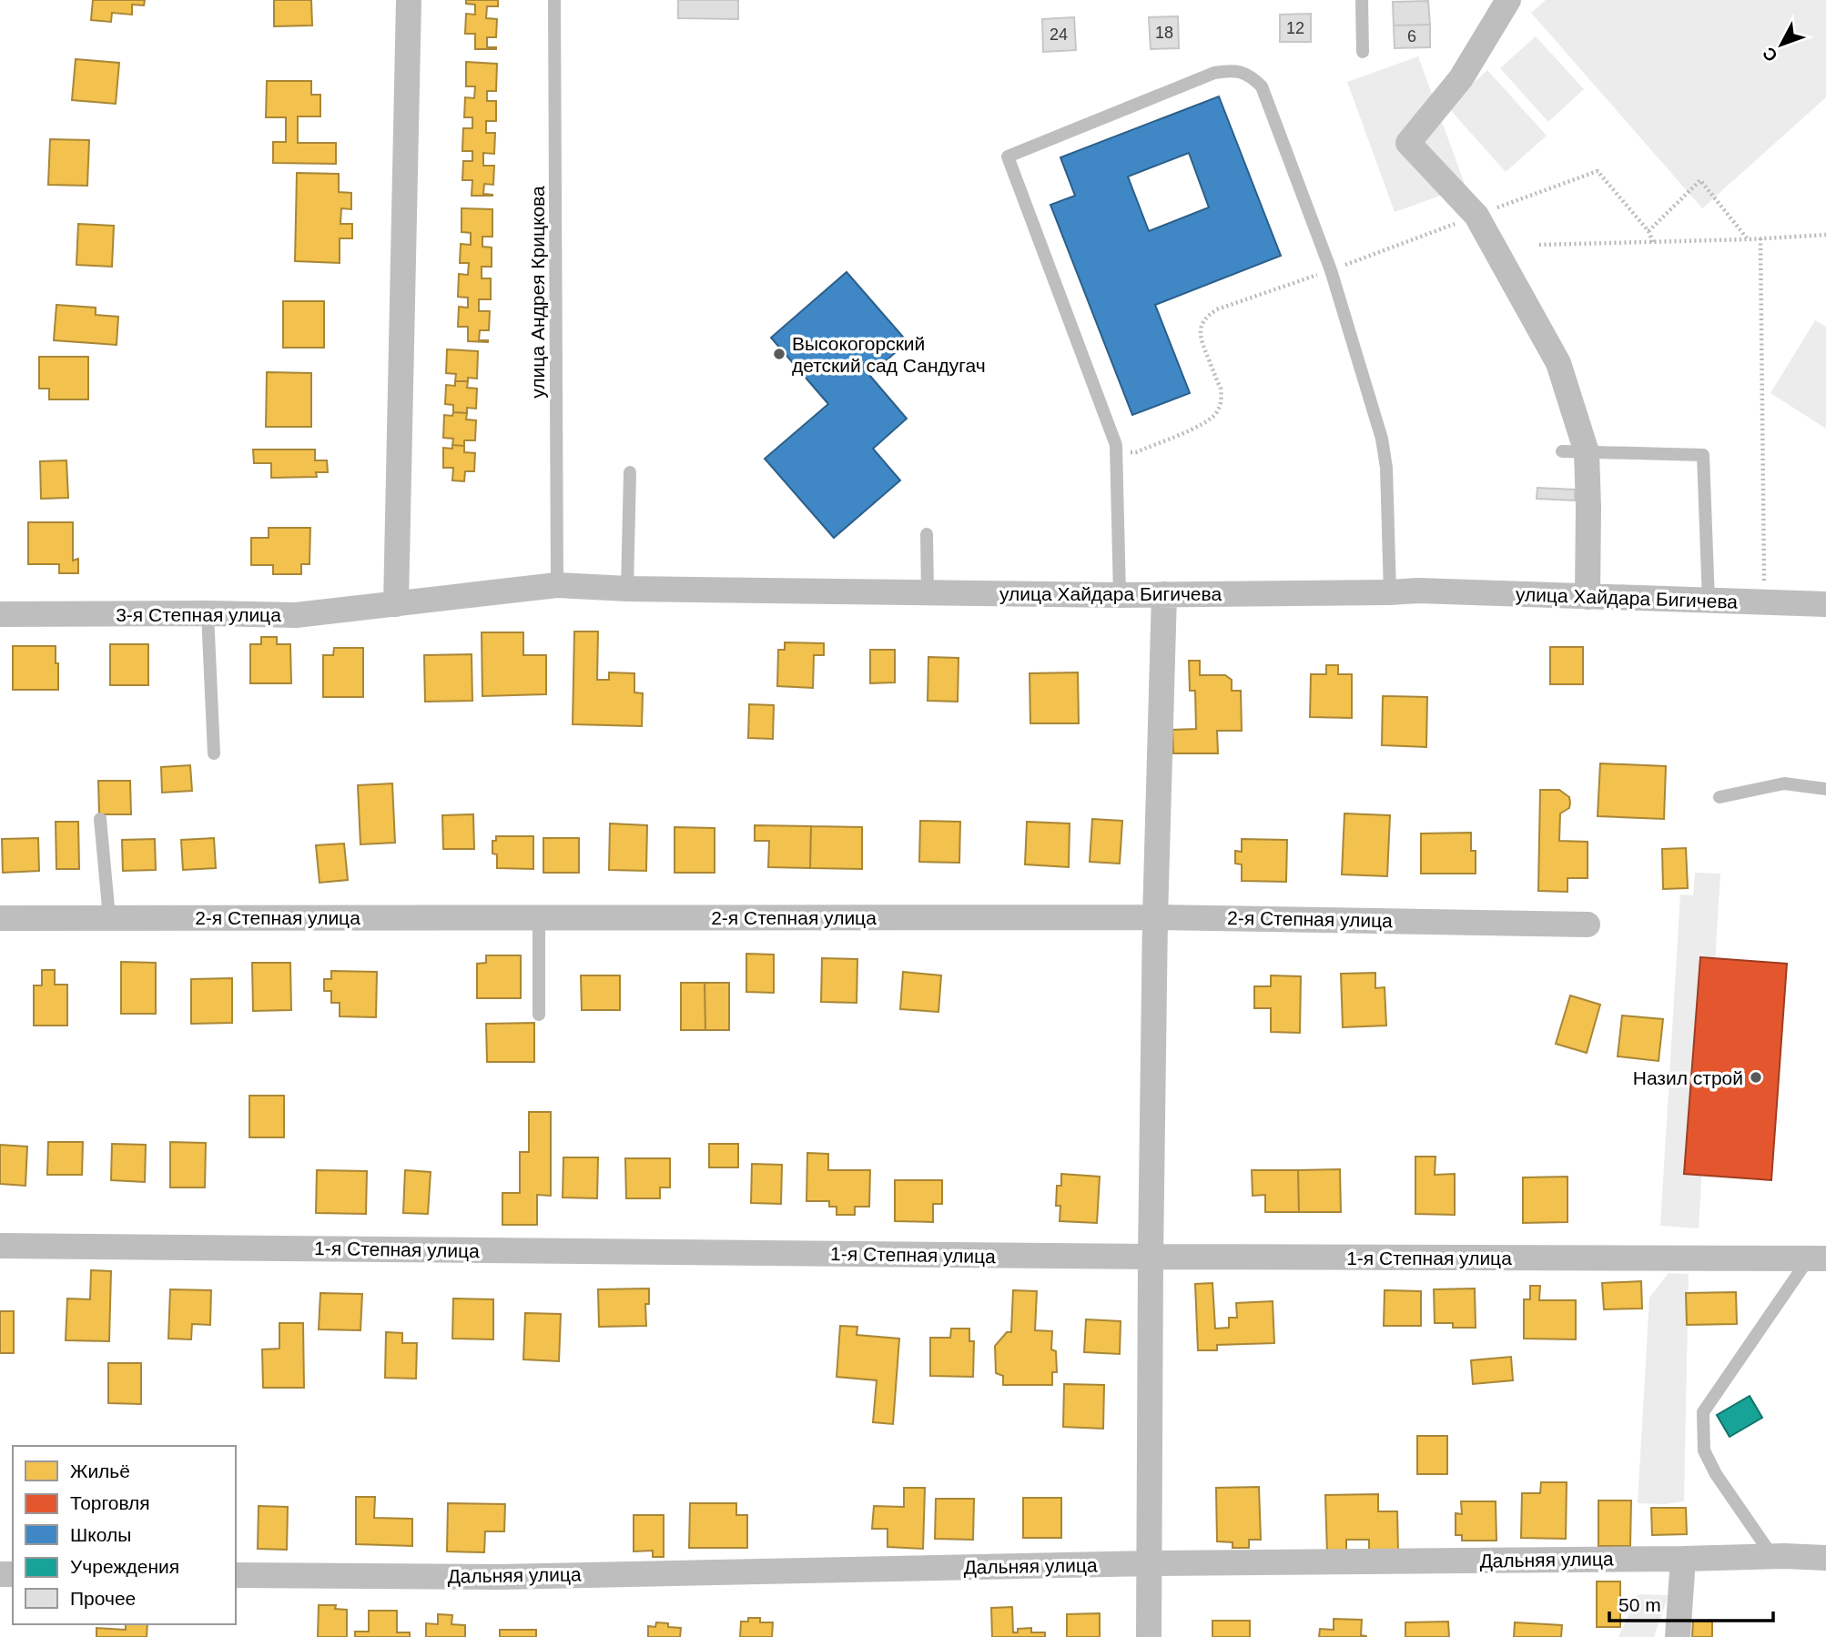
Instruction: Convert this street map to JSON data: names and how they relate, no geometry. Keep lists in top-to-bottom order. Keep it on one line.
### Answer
{"streets":{"street":["улица Хайдара Бигичева","3-я Степная улица","2-я Степная улица","1-я Степная улица","Дальняя улица"],"lane":["улица Андрея Крицкова"]},"crossings":[["улица Андрея Крицкова","улица Хайдара Бигичева"],["улица Хайдара Бигичева","3-я Степная улица"]],"places":["Высокогорский детский сад Сандугач","Назил строй"],"house_numbers":["12","18","24","6"],"legend":["Жильё","Торговля","Школы","Учреждения","Прочее"],"scale_bar":"50 m","north":"bottom left"}
